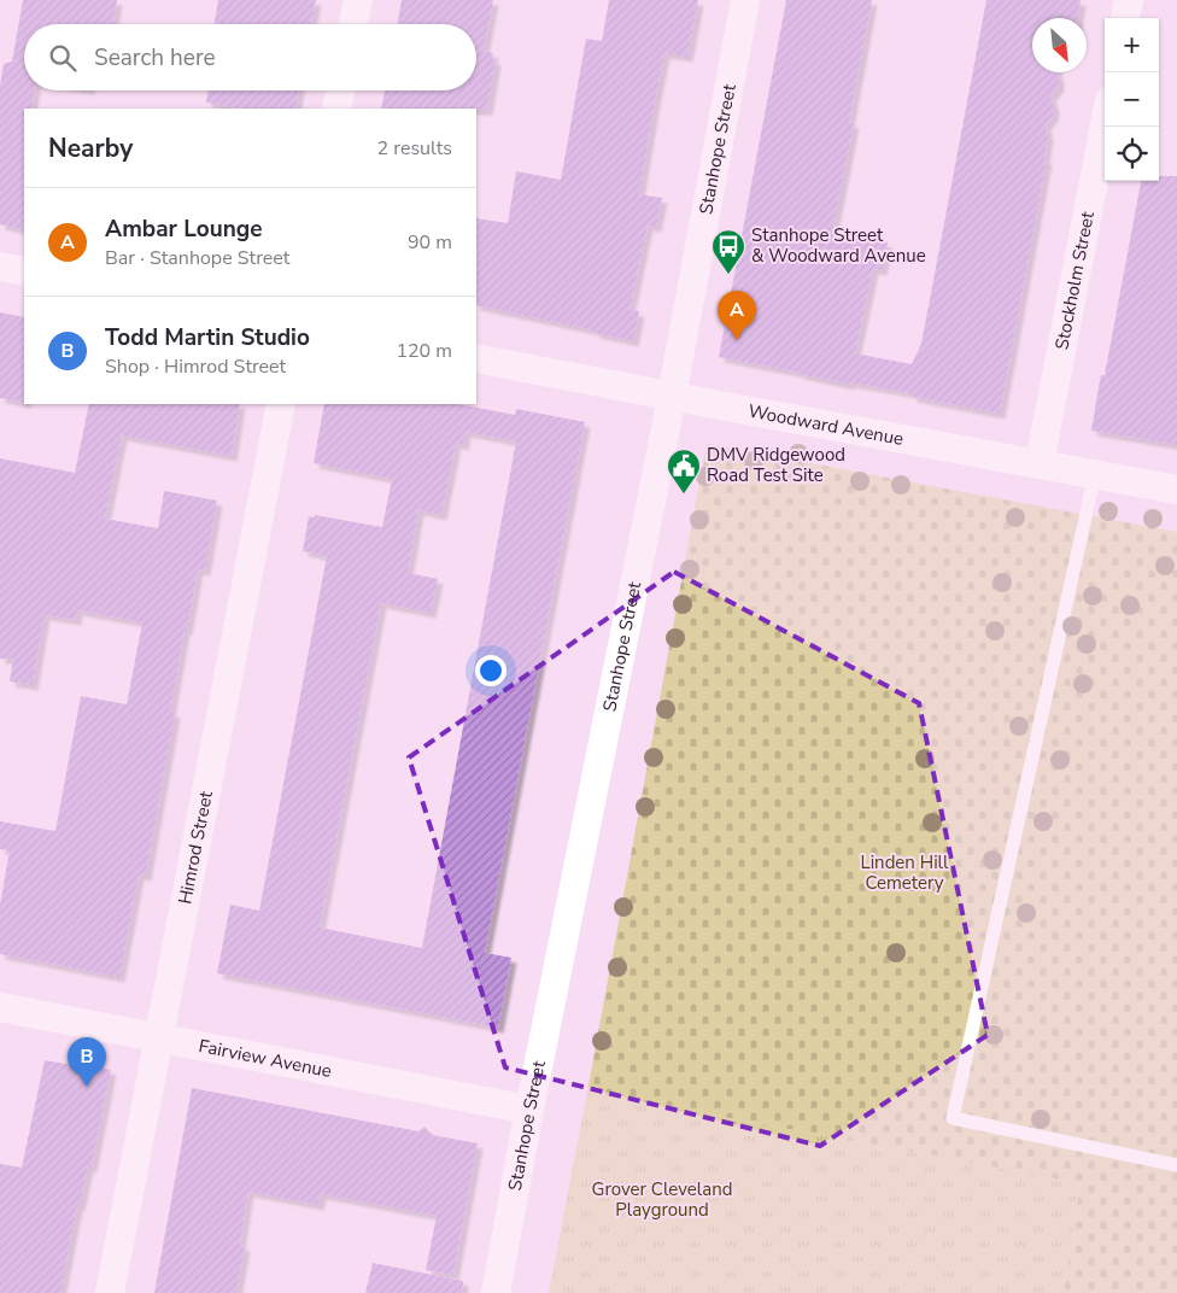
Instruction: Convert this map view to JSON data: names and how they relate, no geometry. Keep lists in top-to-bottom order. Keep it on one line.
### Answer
{"streets":{"street":["Stanhope Street","Stockholm Street","Woodward Avenue","Himrod Street","Fairview Avenue"]},"crossings":[["Stanhope Street","Woodward Avenue"],["Stanhope Street","Fairview Avenue"],["Stockholm Street","Woodward Avenue"],["Himrod Street","Fairview Avenue"]],"parks":["Linden Hill Cemetery","Grover Cleveland Playground"],"places":{"bus stop":["Stanhope Street & Woodward Avenue"],"public building":["DMV Ridgewood Road Test Site"]},"north":"bottom right","page":{"map_buttons":["+","−"],"search":"Search here","heading":["Nearby","2 results"],"list":[{"mark":"A","name":"Ambar Lounge","note":"Bar · Stanhope Street","value":"90 m"},{"mark":"B","name":"Todd Martin Studio","note":"Shop · Himrod Street","value":"120 m"}],"pins":["A","B"]}}
